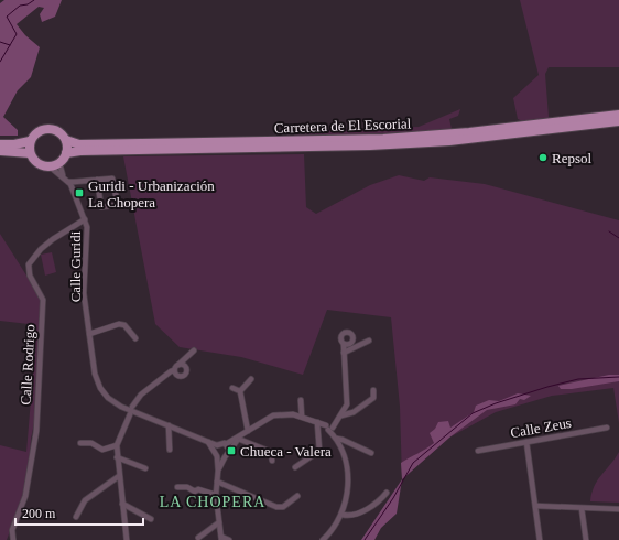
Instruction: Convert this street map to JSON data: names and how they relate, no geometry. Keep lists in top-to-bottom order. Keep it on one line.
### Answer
{"streets":{"highway":["Carretera de El Escorial"],"street":["Calle Guridi","Calle Rodrigo","Calle Zeus"]},"crossings":[["Carretera de El Escorial","Calle Guridi"],["Calle Guridi","Calle Rodrigo"]],"districts":["LA CHOPERA"],"places":{"other":["Repsol"],"transit":["Guridi - Urbanización La Chopera","Chueca - Valera"]},"scale_bar":"200 m"}
